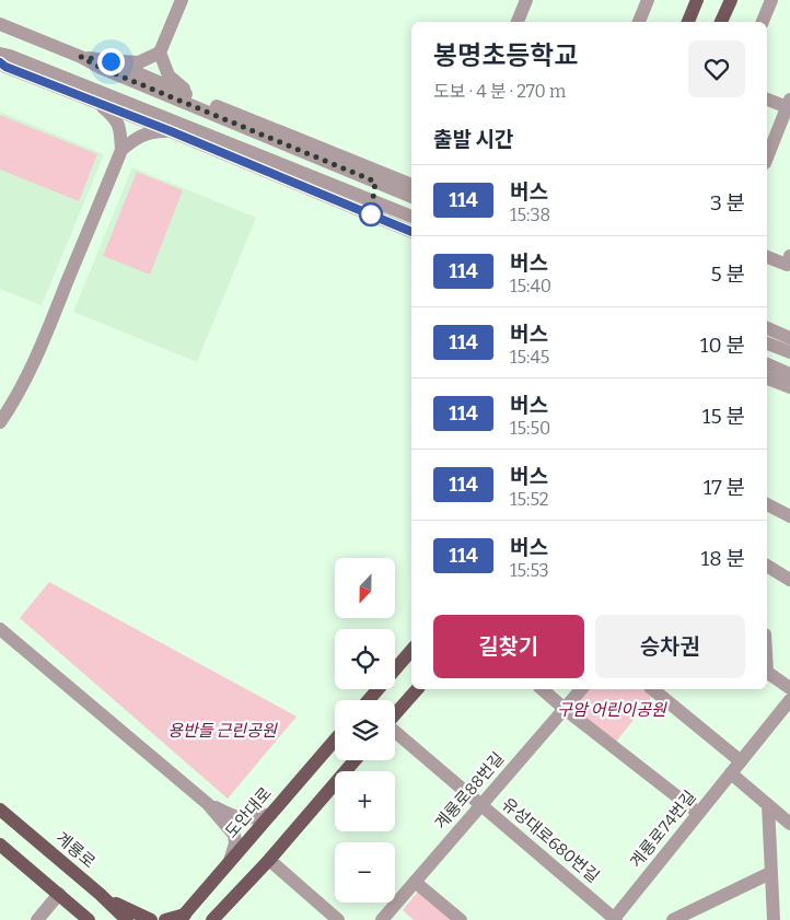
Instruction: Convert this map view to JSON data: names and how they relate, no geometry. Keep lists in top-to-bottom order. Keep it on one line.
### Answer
{"streets":{"main road":["도안대로","계룡로"],"street":["계룡로88번길","계룡로74번길","유성대로680번길"]},"crossings":[["계룡로88번길","유성대로680번길"],["계룡로74번길","유성대로680번길"]],"parks":["구암 어린이공원","용반들 근린공원"],"lines":["bus line 114"],"north":"bottom","page":{"heading":[["봉명초등학교","도보 · 4 분 · 270 m"],"출발 시간"],"list":[{"mark":"114","name":"버스","note":"15:38","value":"3 분"},{"mark":"114","name":"버스","note":"15:40","value":"5 분"},{"mark":"114","name":"버스","note":"15:45","value":"10 분"},{"mark":"114","name":"버스","note":"15:50","value":"15 분"},{"mark":"114","name":"버스","note":"15:52","value":"17 분"},{"mark":"114","name":"버스","note":"15:53","value":"18 분"}],"map_buttons":["+","−"],"buttons":["길찾기","승차권"]}}
